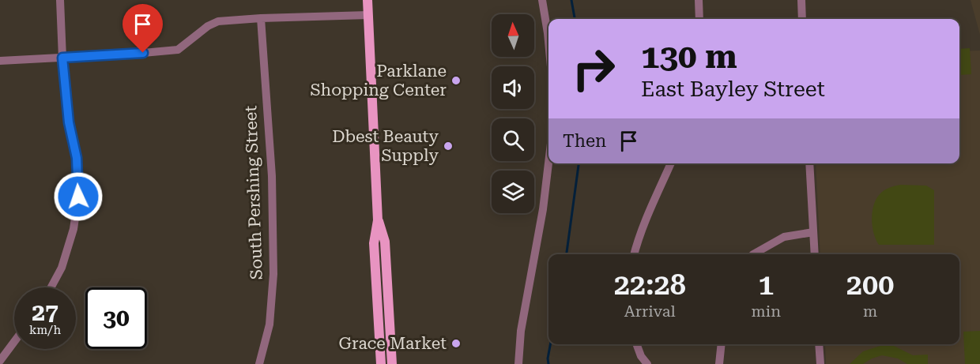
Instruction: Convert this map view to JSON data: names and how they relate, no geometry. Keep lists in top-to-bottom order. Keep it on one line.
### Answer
{"streets":{"street":["South Pershing Street"]},"places":["Parklane Shopping Center","Dbest Beauty Supply","Grace Market"],"north":"top","page":{"turn":["130 m","East Bayley Street"],"then":"Then","eta":["22:28","Arrival","1","min","200","m"],"speed":"27 km/h","limit":"30"}}
